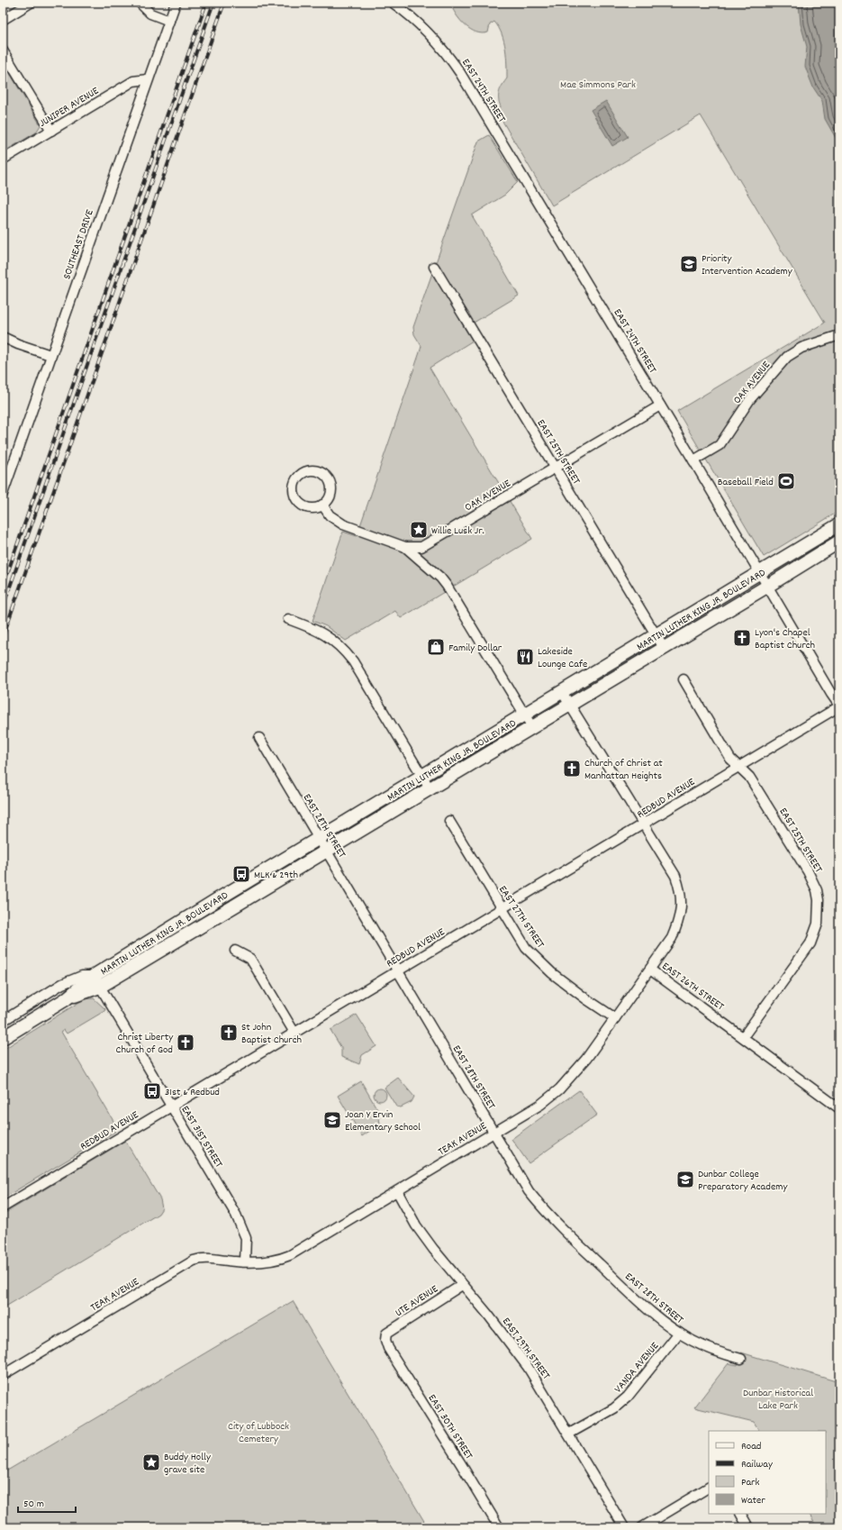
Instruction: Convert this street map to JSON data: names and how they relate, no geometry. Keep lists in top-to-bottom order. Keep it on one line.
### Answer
{"streets":{"main road":["MARTIN LUTHER KING JR. BOULEVARD"],"street":["EAST 24TH STREET","JUNIPER AVENUE","SOUTHEAST DRIVE","OAK AVENUE","EAST 25TH STREET","REDBUD AVENUE","EAST 28TH STREET","EAST 27TH STREET","EAST 26TH STREET","EAST 31ST STREET","TEAK AVENUE","UTE AVENUE","EAST 29TH STREET","VANDA AVENUE","EAST 30TH STREET"]},"crossings":[["EAST 24TH STREET","OAK AVENUE"],["EAST 24TH STREET","MARTIN LUTHER KING JR. BOULEVARD"],["EAST 24TH STREET","REDBUD AVENUE"],["JUNIPER AVENUE","SOUTHEAST DRIVE"],["OAK AVENUE","EAST 25TH STREET"],["EAST 25TH STREET","MARTIN LUTHER KING JR. BOULEVARD"],["EAST 25TH STREET","REDBUD AVENUE"],["EAST 25TH STREET","EAST 26TH STREET"],["MARTIN LUTHER KING JR. BOULEVARD","EAST 28TH STREET"],["MARTIN LUTHER KING JR. BOULEVARD","EAST 26TH STREET"],["MARTIN LUTHER KING JR. BOULEVARD","EAST 31ST STREET"],["REDBUD AVENUE","EAST 28TH STREET"],["REDBUD AVENUE","EAST 27TH STREET"],["REDBUD AVENUE","EAST 26TH STREET"],["REDBUD AVENUE","EAST 31ST STREET"],["EAST 28TH STREET","TEAK AVENUE"],["EAST 28TH STREET","VANDA AVENUE"],["EAST 27TH STREET","TEAK AVENUE"],["EAST 26TH STREET","TEAK AVENUE"],["EAST 31ST STREET","TEAK AVENUE"],["TEAK AVENUE","EAST 29TH STREET"],["UTE AVENUE","EAST 29TH STREET"],["UTE AVENUE","EAST 30TH STREET"],["EAST 29TH STREET","VANDA AVENUE"]],"parks":["Mae Simmons Park","Dunbar Historical Lake Park","City of Lubbock Cemetery"],"places":{"school or university":["Priority Intervention Academy","Joan Y Ervin Elementary School","Dunbar College Preparatory Academy"],"sports":["Baseball Field"],"place":["Willie Lusk Jr.","Buddy Holly grave site"],"church":["Lyon's Chapel Baptist Church","Church of Christ at Manhattan Heights","St John Baptist Church","Christ Liberty Church of God"],"shop":["Family Dollar"],"restaurant":["Lakeside Lounge Cafe"],"bus stop":["MLK & 29th","31st & Redbud"]},"legend":["Road","Railway","Park","Water"],"scale_bar":"50 m"}
